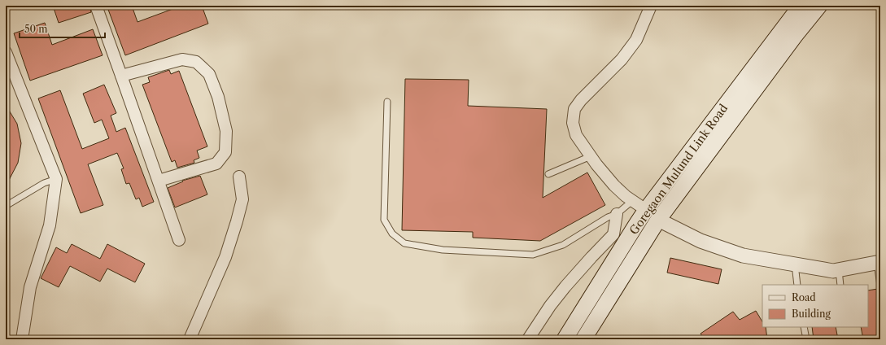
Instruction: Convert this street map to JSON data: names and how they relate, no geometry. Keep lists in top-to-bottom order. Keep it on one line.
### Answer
{"streets":{"main road":["Goregaon Mulund Link Road"]},"legend":["Road","Building"],"scale_bar":"50 m"}
